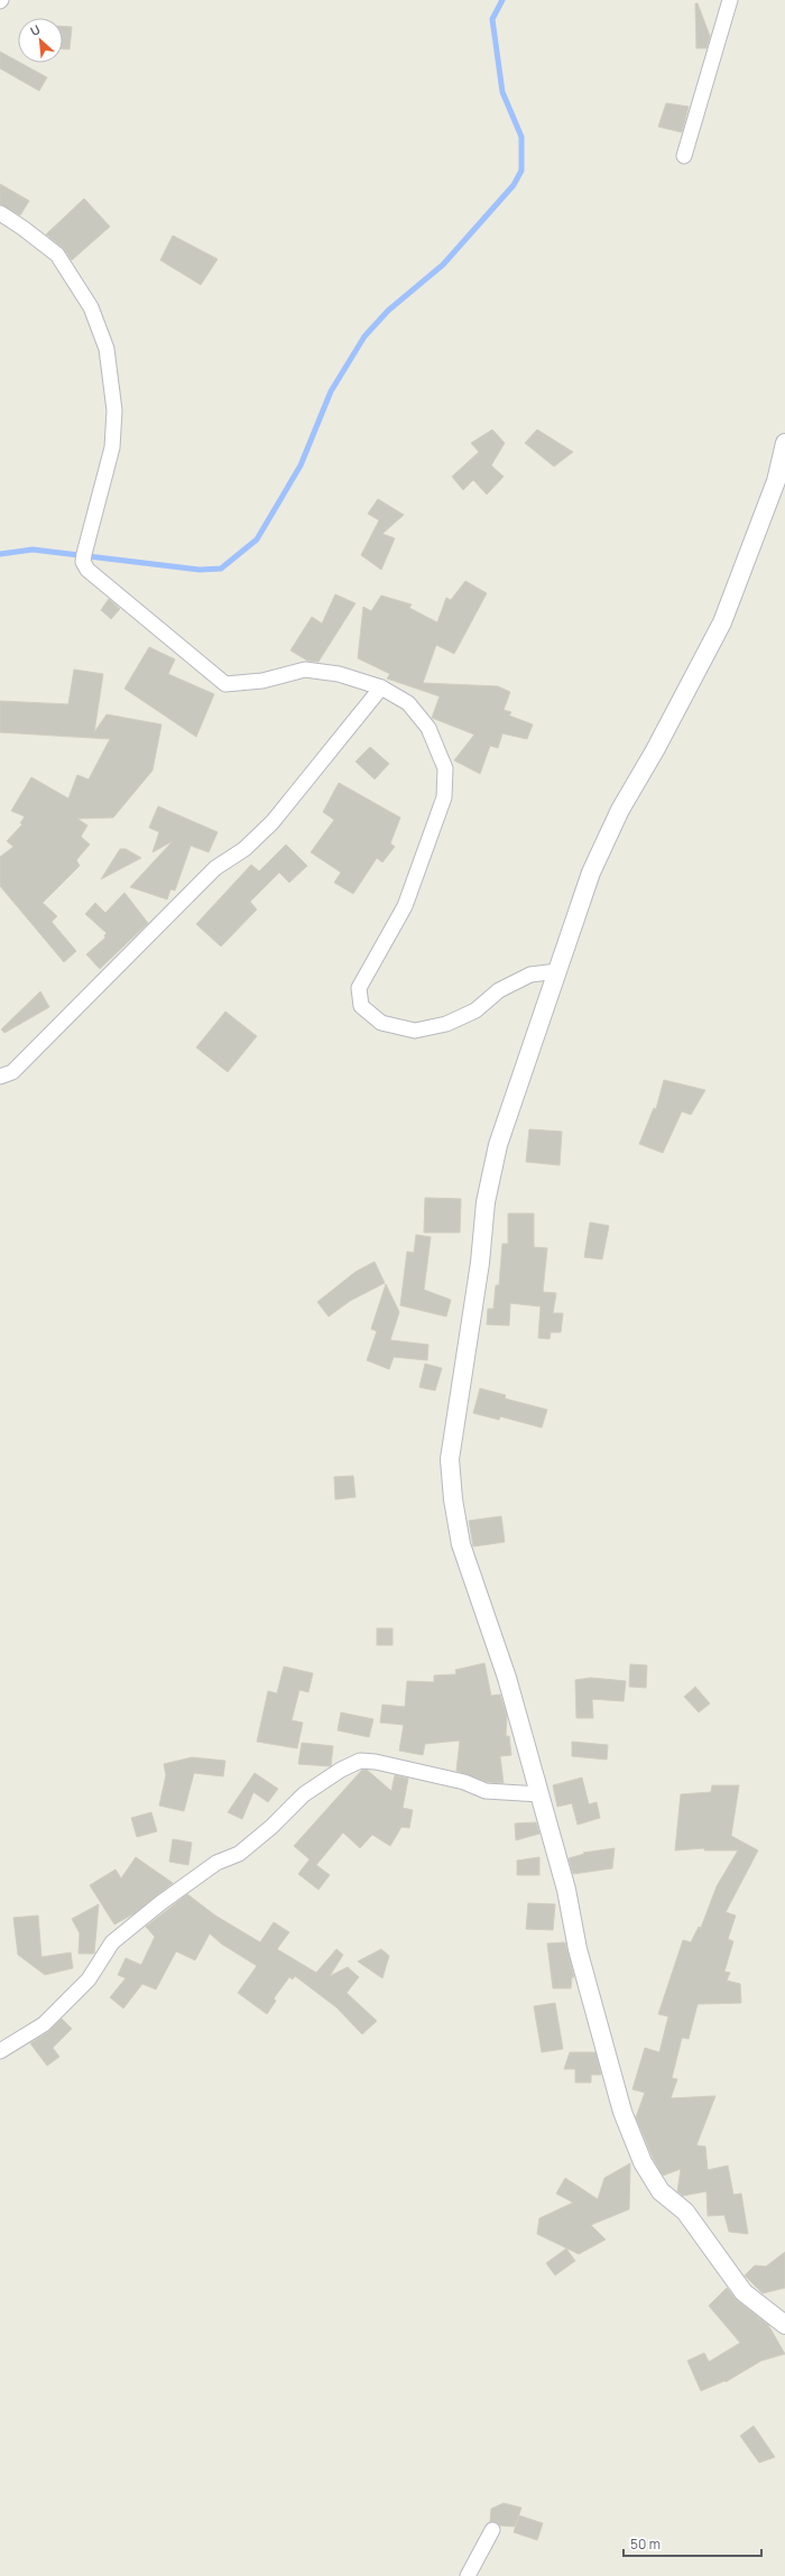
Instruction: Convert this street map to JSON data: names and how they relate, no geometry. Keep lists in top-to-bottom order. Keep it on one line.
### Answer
{"scale_bar":"50 m","north":"top left"}
